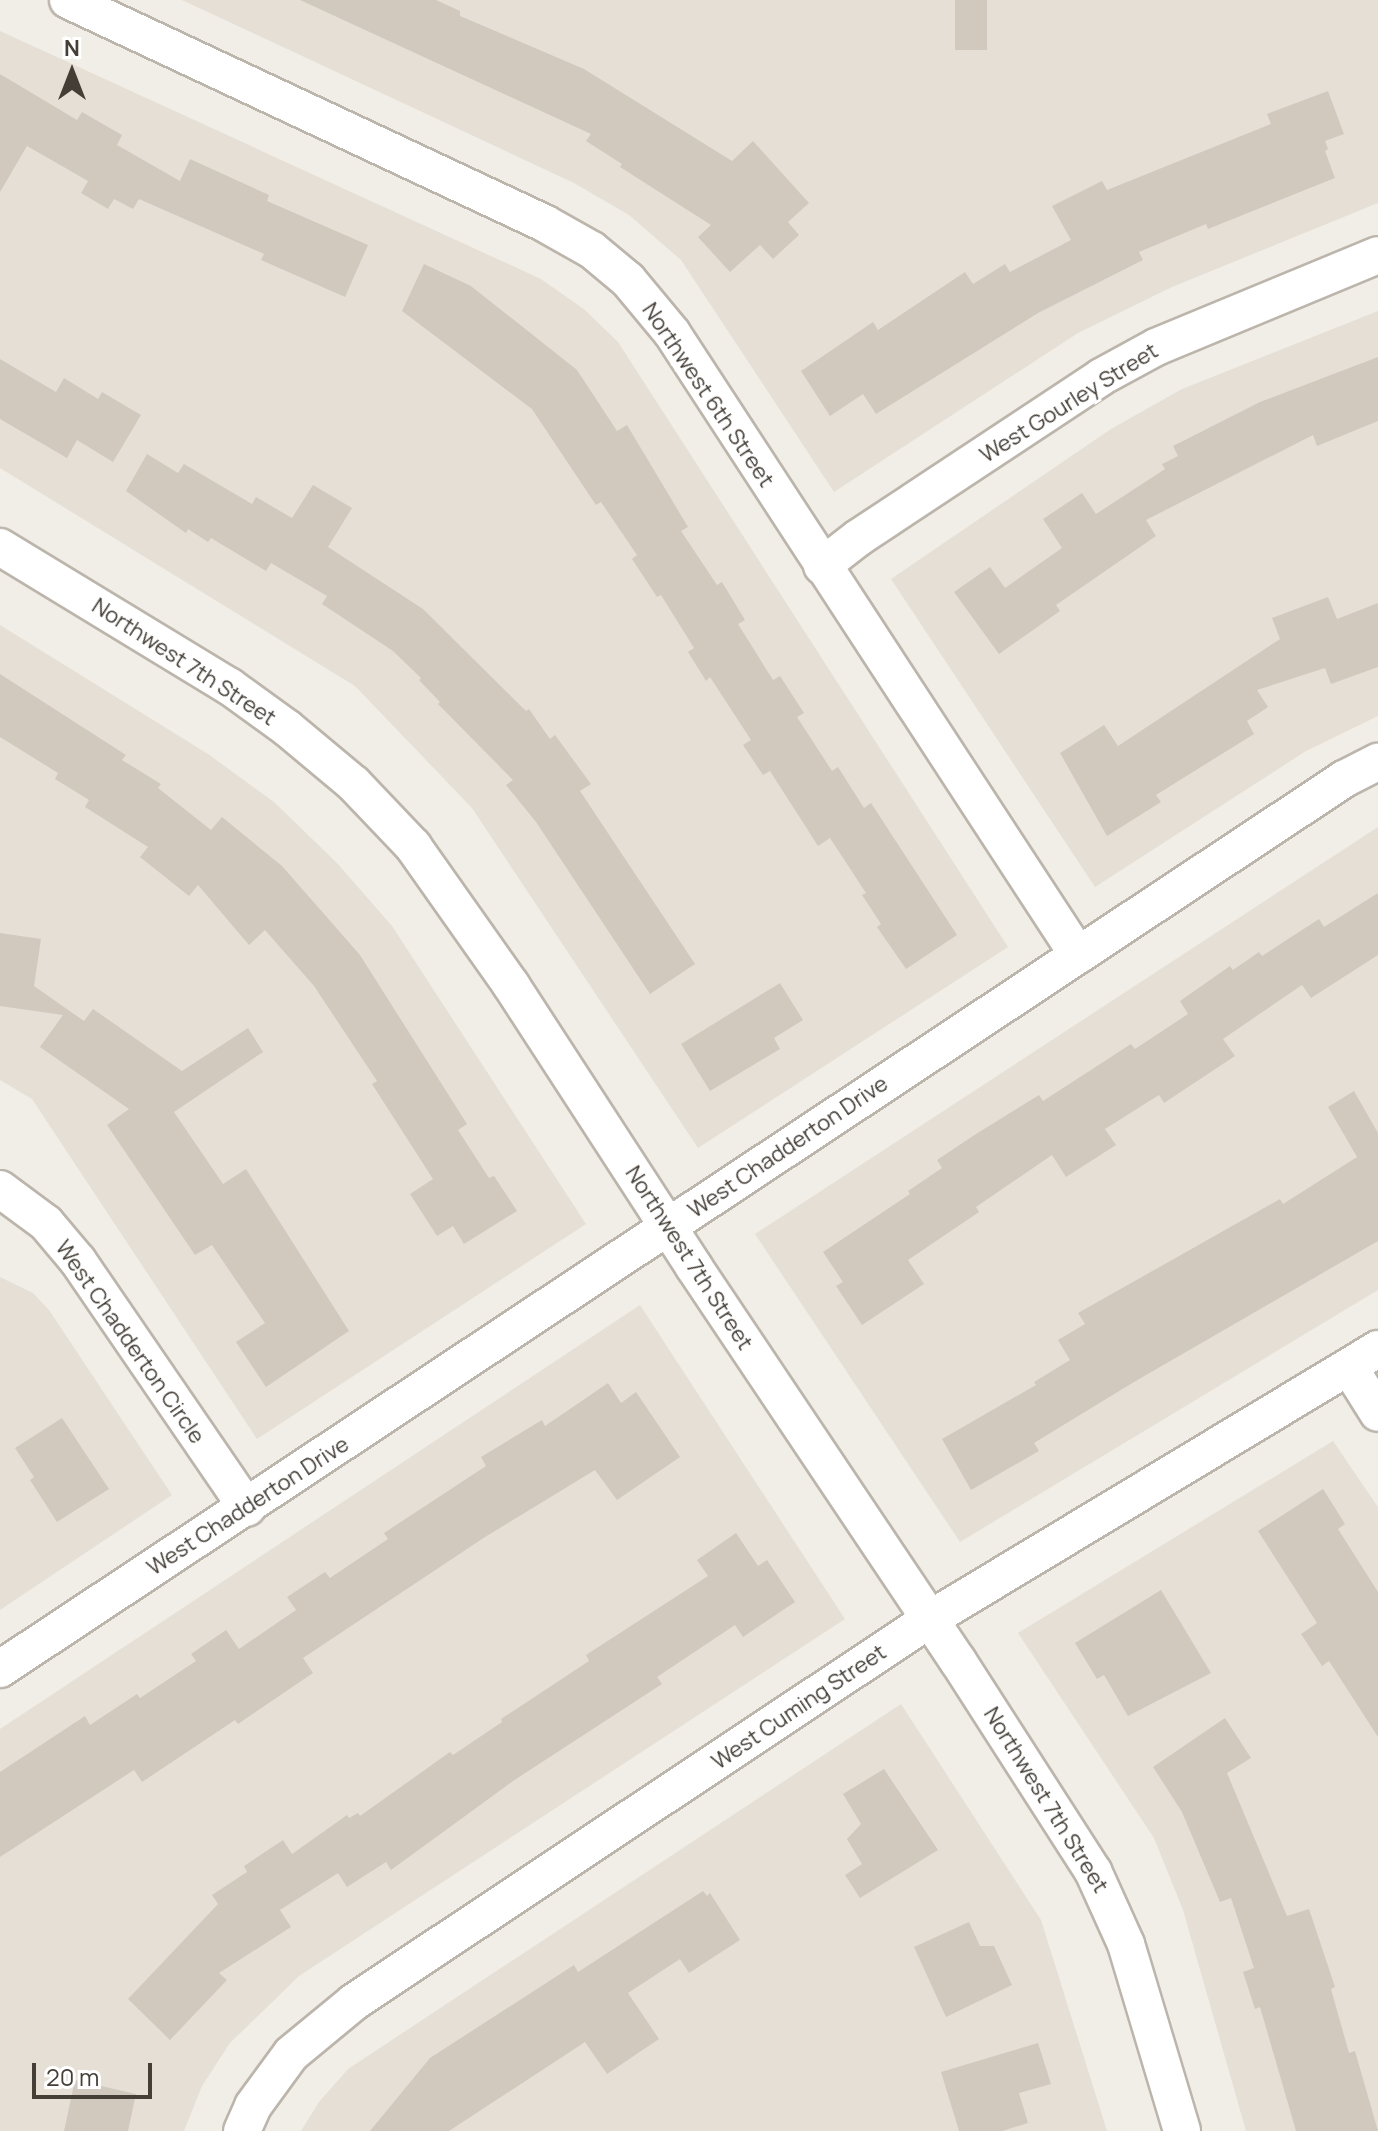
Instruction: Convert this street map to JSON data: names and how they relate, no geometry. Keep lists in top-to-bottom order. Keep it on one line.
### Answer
{"streets":{"street":["Northwest 6th Street","West Gourley Street","Northwest 7th Street","West Chadderton Drive","West Chadderton Circle","West Cuming Street"]},"crossings":[["Northwest 6th Street","West Gourley Street"],["Northwest 6th Street","West Chadderton Drive"],["Northwest 7th Street","West Chadderton Drive"],["Northwest 7th Street","West Cuming Street"],["West Chadderton Drive","West Chadderton Circle"]],"scale_bar":"20 m","north":"top"}
